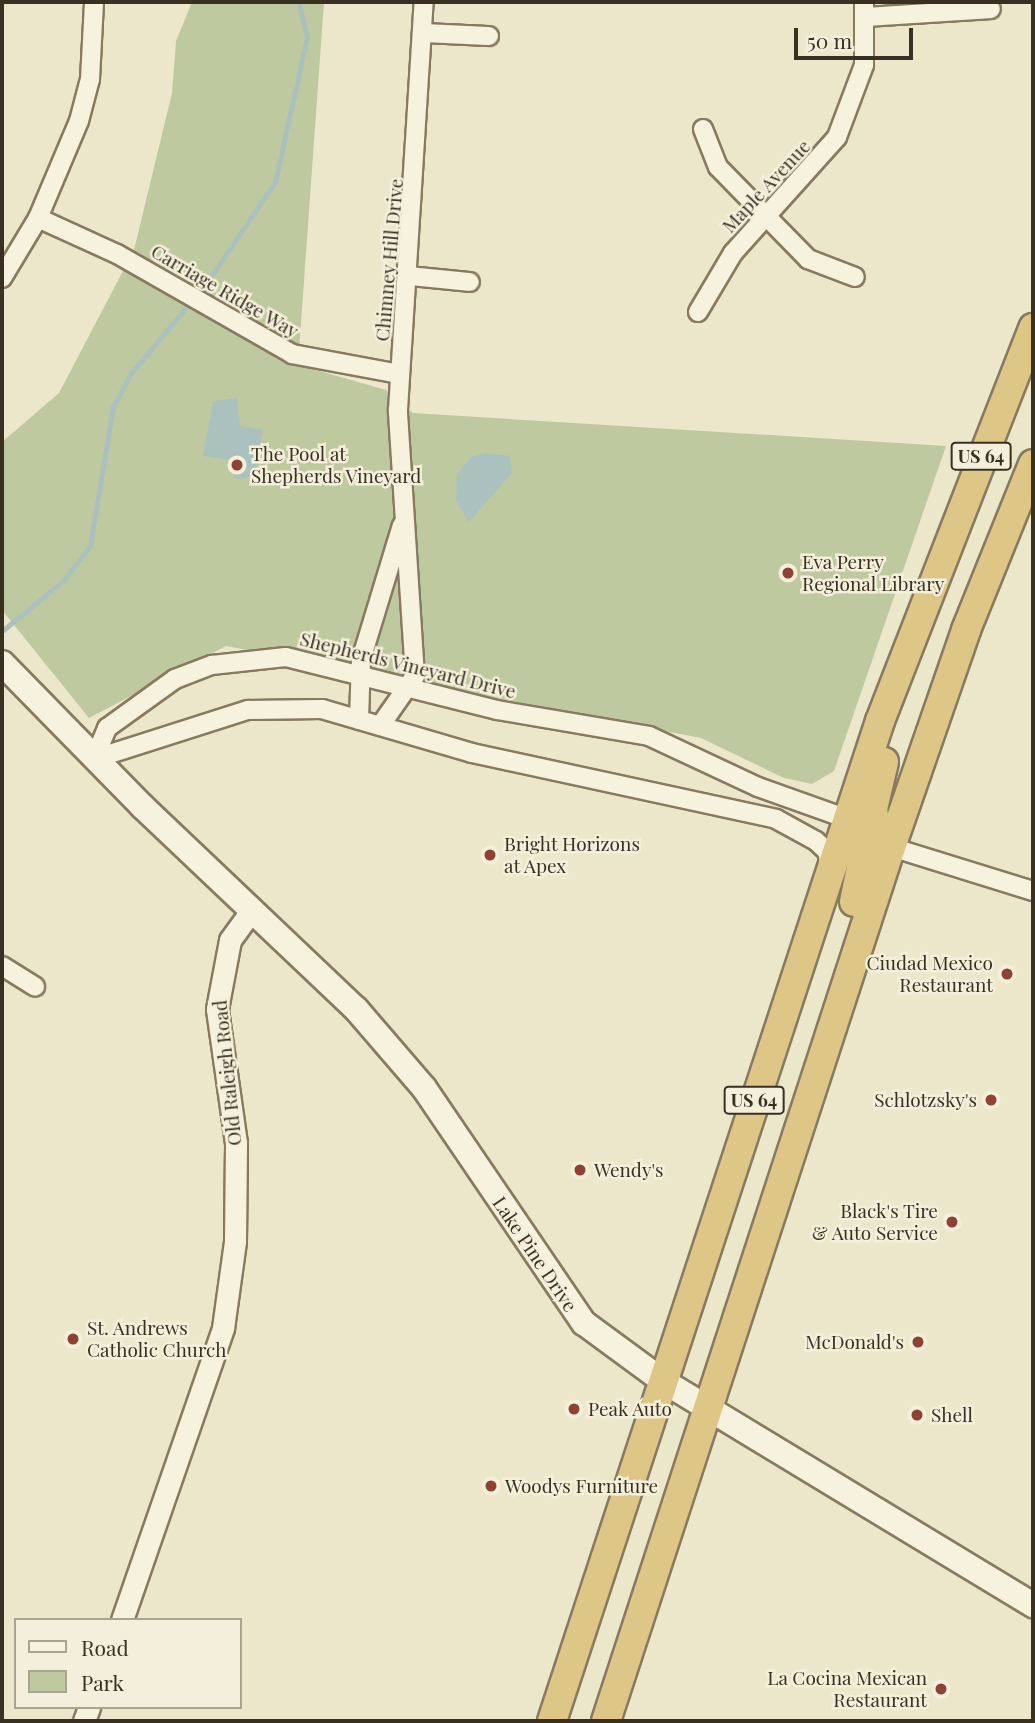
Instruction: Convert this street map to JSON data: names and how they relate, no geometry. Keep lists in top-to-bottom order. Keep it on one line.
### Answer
{"streets":{"highway":["US 64"],"main road":["Lake Pine Drive"],"street":["Maple Avenue","Chimney Hill Drive","Carriage Ridge Way","Shepherds Vineyard Drive","Old Raleigh Road"]},"crossings":[["Chimney Hill Drive","Carriage Ridge Way"],["Chimney Hill Drive","Shepherds Vineyard Drive"],["US 64","Shepherds Vineyard Drive"],["US 64","Lake Pine Drive"],["Old Raleigh Road","Lake Pine Drive"]],"places":["The Pool at Shepherds Vineyard","Eva Perry Regional Library","Bright Horizons at Apex","Ciudad Mexico Restaurant","Schlotzsky's","Wendy's","Black's Tire & Auto Service","St. Andrews Catholic Church","McDonald's","Peak Auto","Shell","Woodys Furniture","La Cocina Mexican Restaurant"],"legend":["Road","Park"],"scale_bar":"50 m"}
